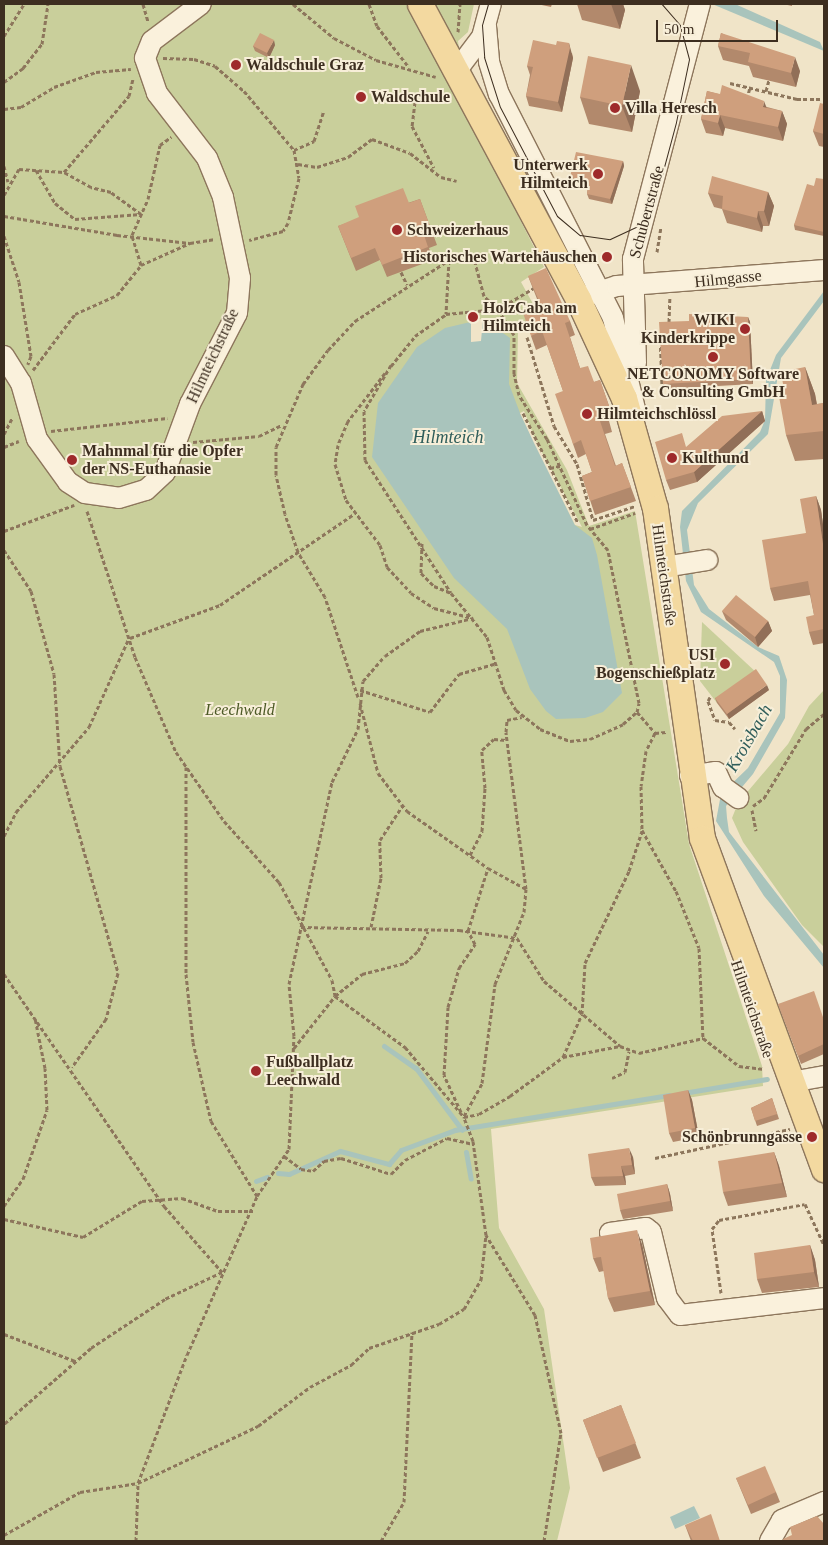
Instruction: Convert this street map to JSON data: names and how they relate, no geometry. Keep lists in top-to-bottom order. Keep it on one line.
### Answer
{"streets":{"main road":["Hilmteichstraße"],"street":["Schubertstraße","Hilmgasse"]},"crossings":[["Schubertstraße","Hilmgasse"],["Schubertstraße","Hilmteichstraße"]],"water":["Hilmteich","Kroisbach"],"parks":["Leechwald"],"places":["Waldschule Graz","Waldschule","Villa Heresch","Unterwerk Hilmteich","Schweizerhaus","Historisches Wartehäuschen","HolzCaba am Hilmteich","WIKI Kinderkrippe","NETCONOMY Software & Consulting GmbH","Hilmteichschlössl","Kulthund","Mahnmal für die Opfer der NS-Euthanasie","USI Bogenschießplatz","Fußballplatz Leechwald","Schönbrunngasse"],"scale_bar":"50 m"}
